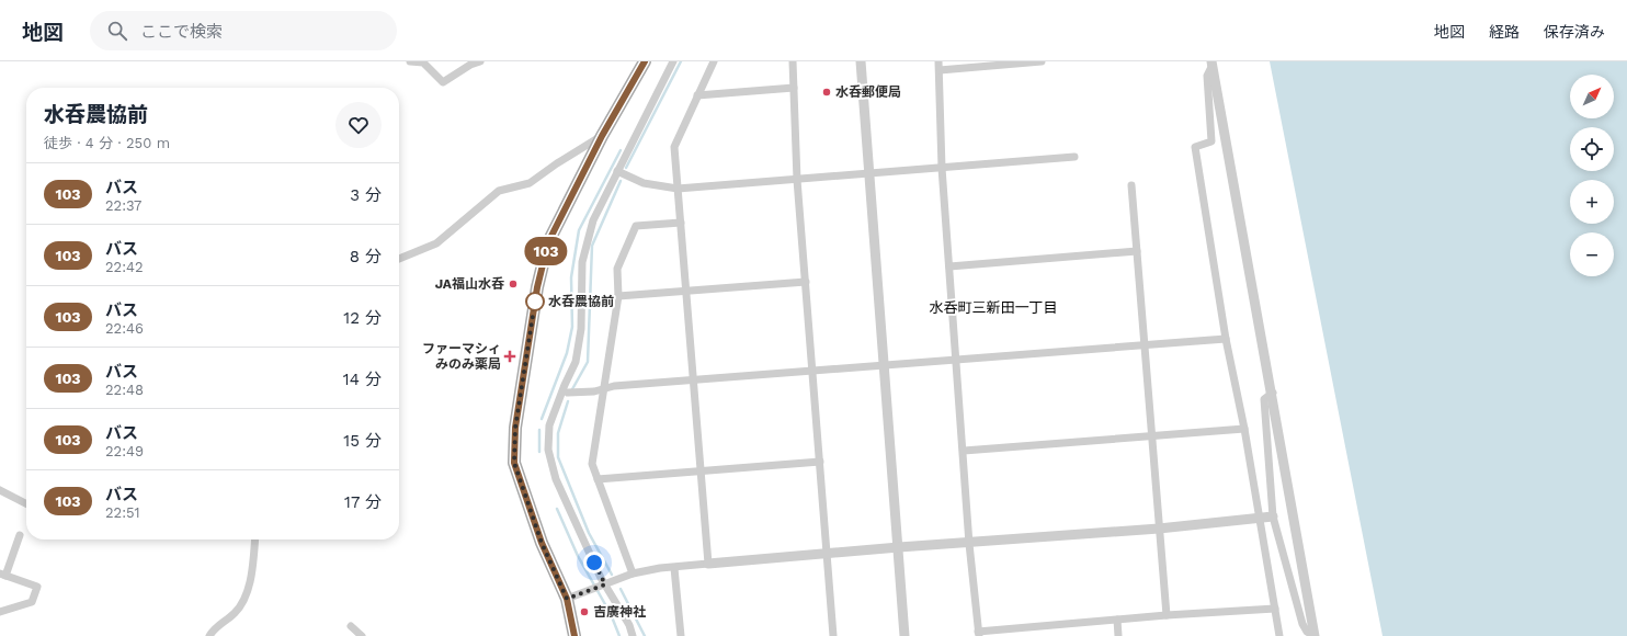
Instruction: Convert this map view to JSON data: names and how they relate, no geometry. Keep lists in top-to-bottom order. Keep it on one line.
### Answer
{"districts":["水呑町三新田一丁目"],"places":{"other":["水呑郵便局","JA福山水呑","水呑農協前","吉廣神社"],"health":["ファーマシィ みのみ薬局"]},"lines":["bus line 103"],"north":"top right","page":{"header":"地図","search":"ここで検索","nav":["地図","経路","保存済み"],"on_map":"103","map_buttons":["+","−"],"heading":["水呑農協前","徒歩 · 4 分 · 250 m"],"list":[{"mark":"103","name":"バス","note":"22:37","value":"3 分"},{"mark":"103","name":"バス","note":"22:42","value":"8 分"},{"mark":"103","name":"バス","note":"22:46","value":"12 分"},{"mark":"103","name":"バス","note":"22:48","value":"14 分"},{"mark":"103","name":"バス","note":"22:49","value":"15 分"},{"mark":"103","name":"バス","note":"22:51","value":"17 分"}]}}
